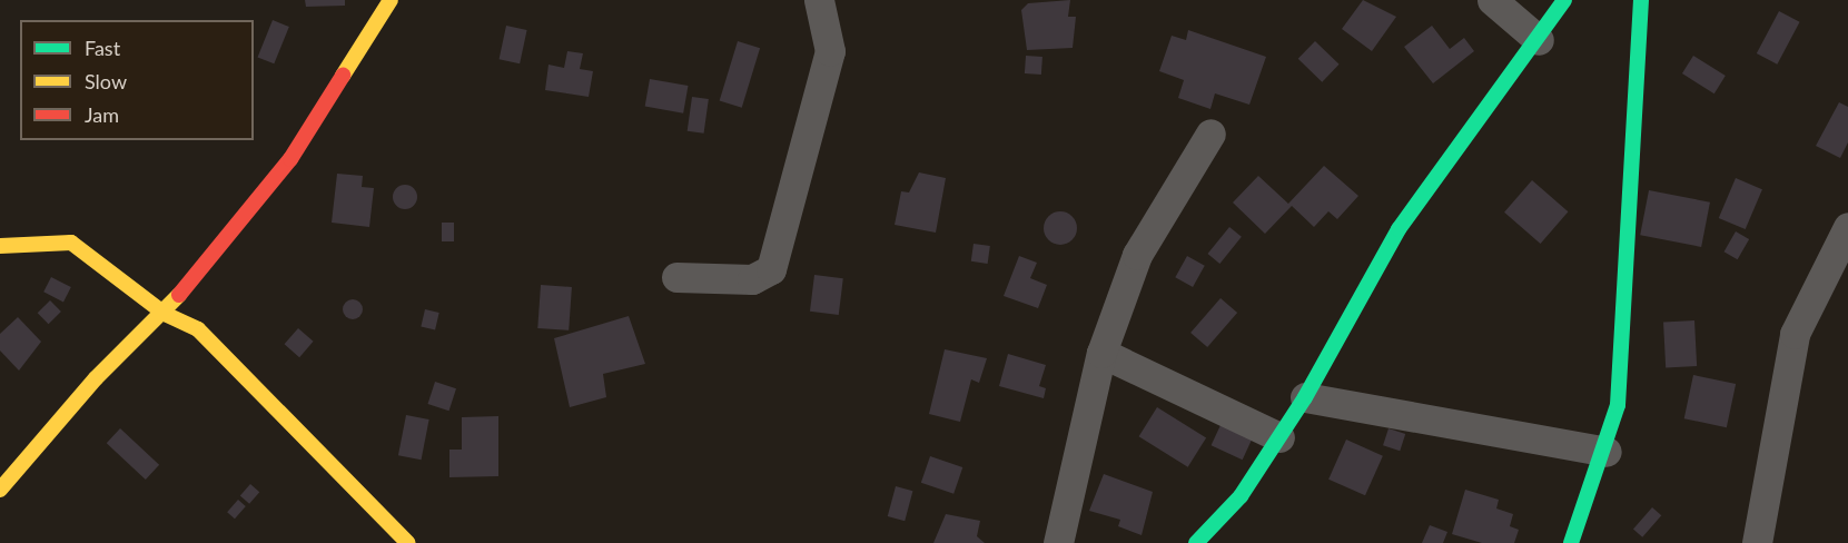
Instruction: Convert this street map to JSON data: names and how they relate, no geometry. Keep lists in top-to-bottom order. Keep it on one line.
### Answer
{"legend":["Fast","Slow","Jam"]}
